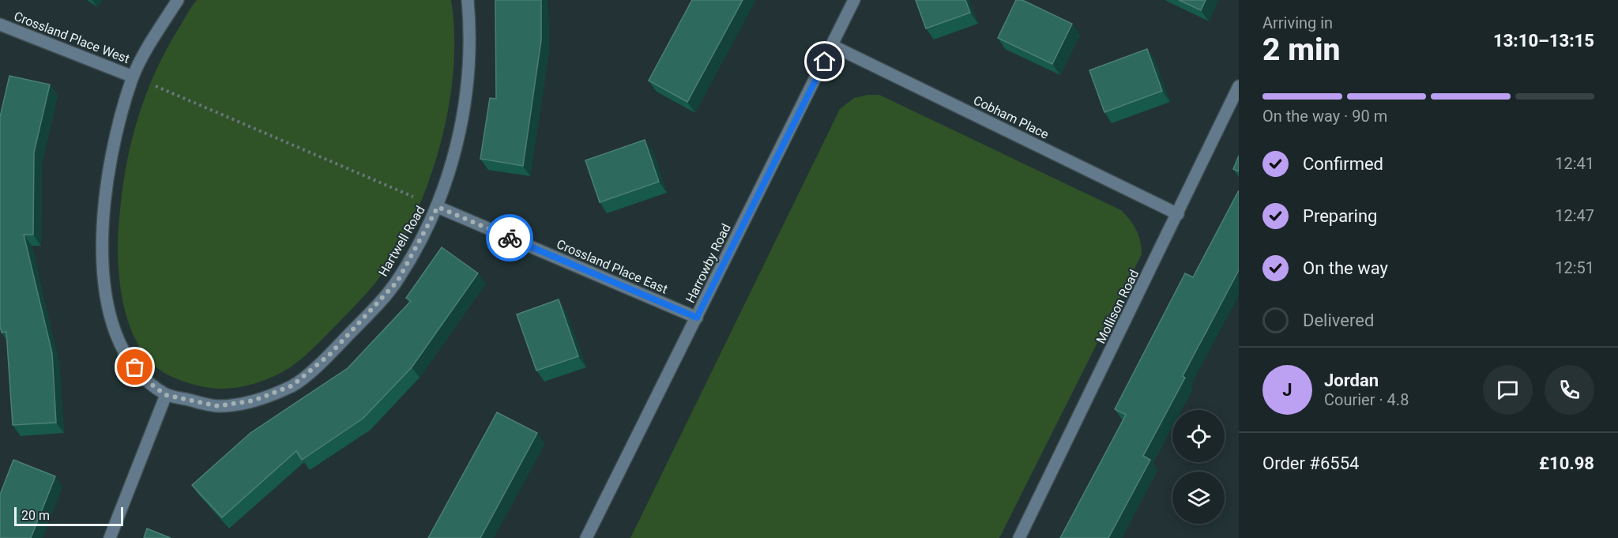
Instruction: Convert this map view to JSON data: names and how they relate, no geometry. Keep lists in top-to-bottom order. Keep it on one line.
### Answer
{"streets":{"street":["Crossland Place West","Cobham Place","Hartwell Road","Harrowby Road","Crossland Place East","Mollison Road"]},"crossings":[["Crossland Place West","Hartwell Road"],["Cobham Place","Harrowby Road"],["Cobham Place","Mollison Road"],["Hartwell Road","Crossland Place East"],["Harrowby Road","Crossland Place East"]],"scale_bar":"20 m","page":{"heading":["2 min","Arriving in","13:10–13:15"],"panel":["Jordan","Courier · 4.8","Order #6554","£10.98"],"bar":"On the way · 90 m","list":[["Confirmed","12:41"],["Preparing","12:47"],["On the way","12:51"],"Delivered"],"round":"J","scale":"20 m"}}
